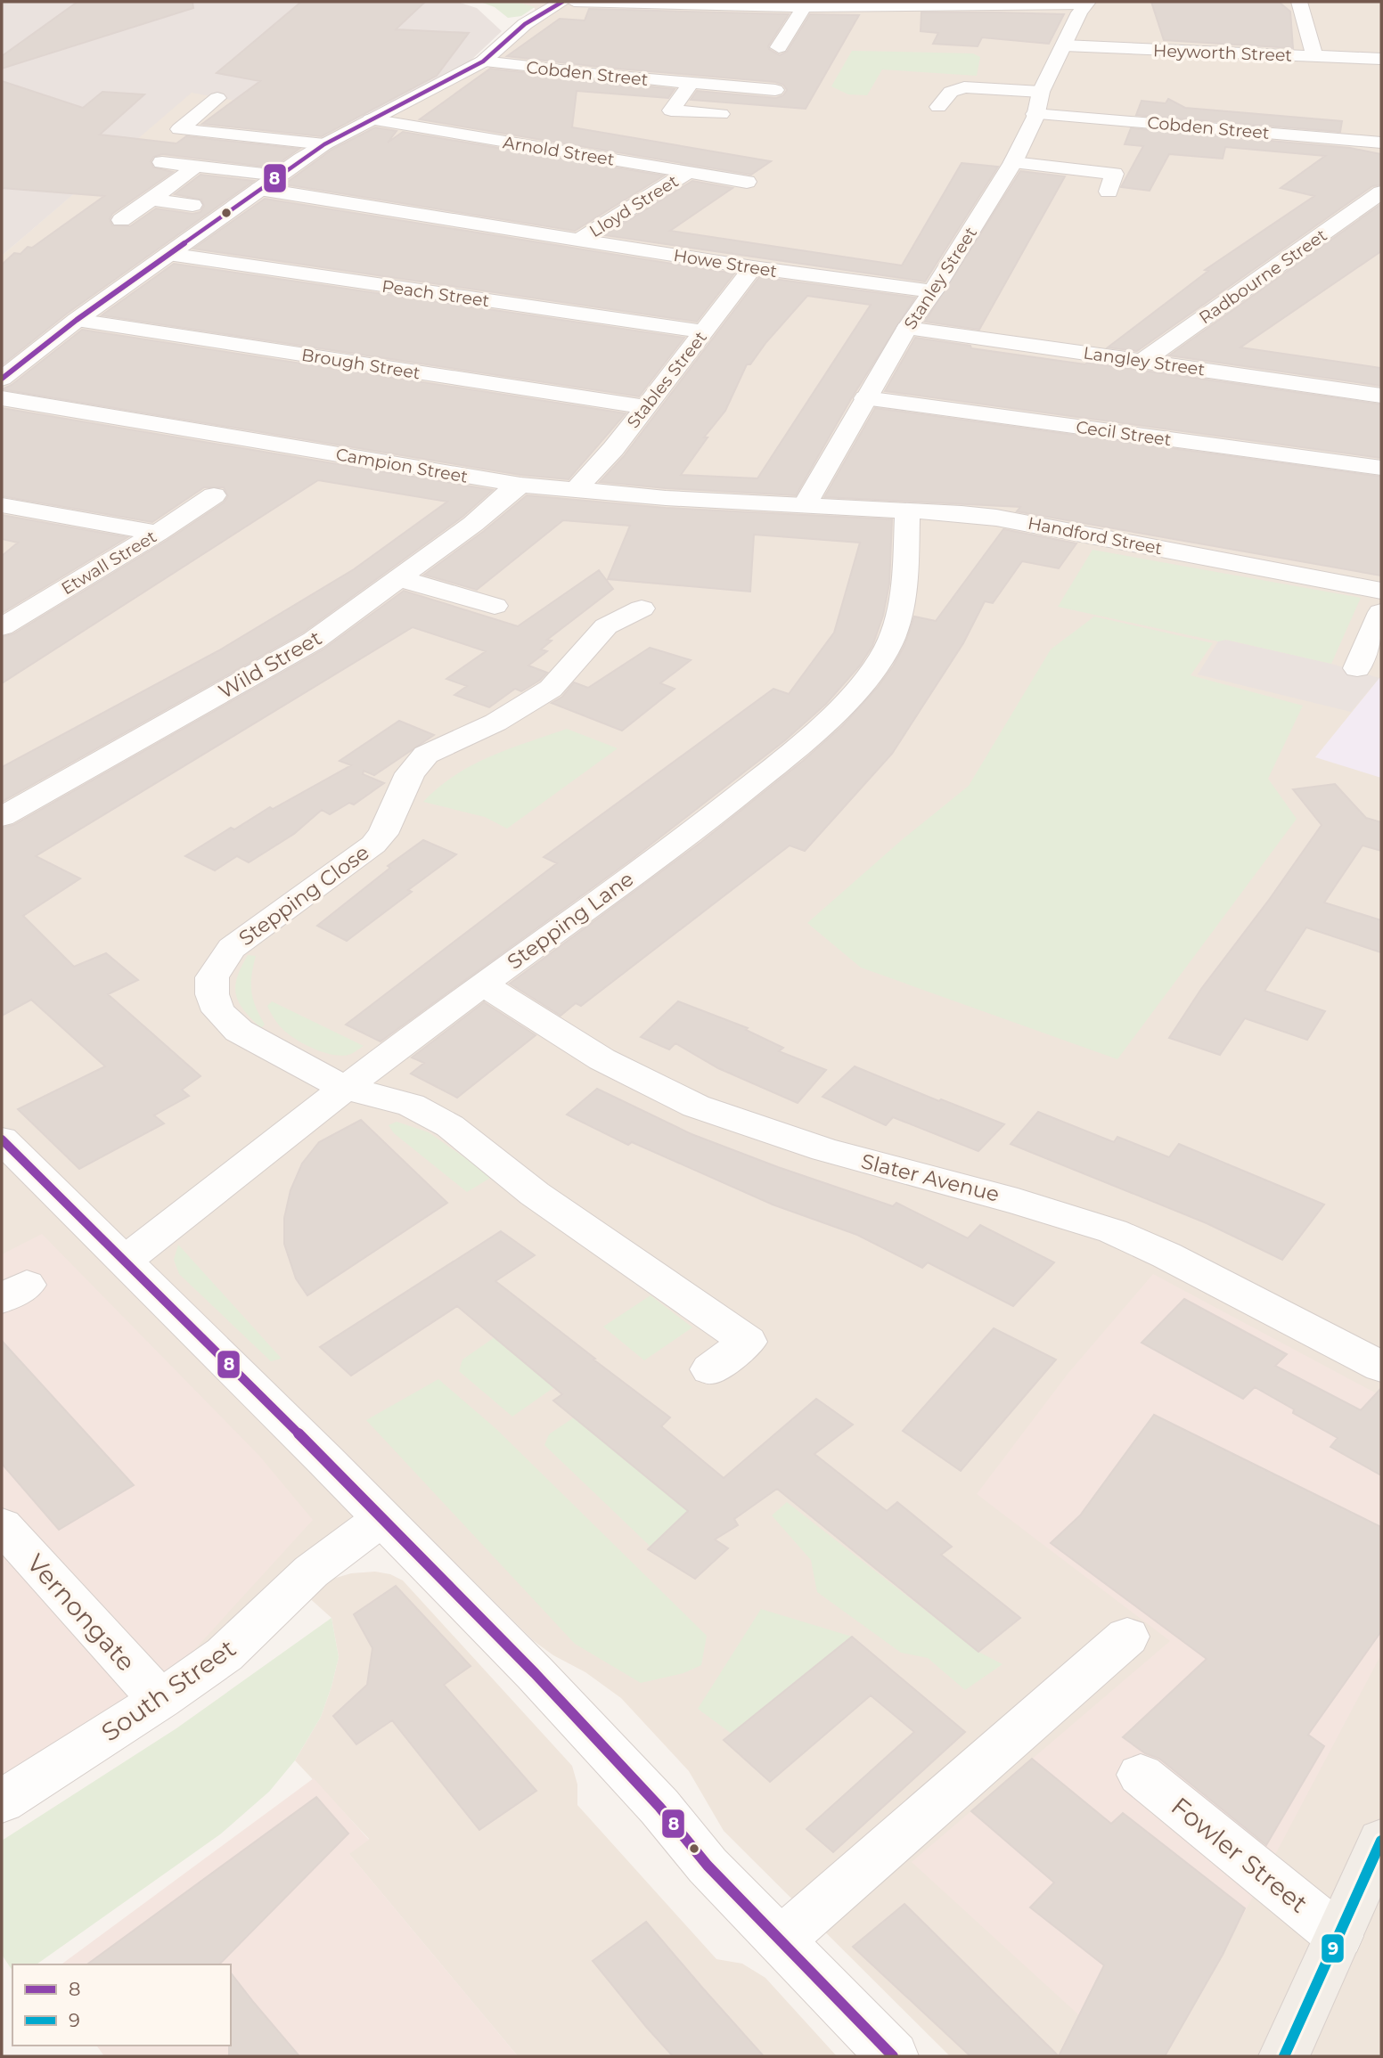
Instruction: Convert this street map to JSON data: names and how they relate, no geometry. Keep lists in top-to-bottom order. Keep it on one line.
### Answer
{"streets":{"street":["Heyworth Street","Cobden Street","Arnold Street","Lloyd Street","Howe Street","Radbourne Street","Stanley Street","Peach Street","Langley Street","Brough Street","Stables Street","Cecil Street","Campion Street","Handford Street","Etwall Street","Wild Street","Stepping Close","Stepping Lane","Slater Avenue","Vernongate","South Street","Fowler Street"]},"crossings":[["Heyworth Street","Stanley Street"],["Cobden Street","Stanley Street"],["Arnold Street","Lloyd Street"],["Lloyd Street","Howe Street"],["Howe Street","Stanley Street"],["Howe Street","Stables Street"],["Radbourne Street","Langley Street"],["Stanley Street","Langley Street"],["Stanley Street","Cecil Street"],["Stanley Street","Campion Street"],["Stanley Street","Handford Street"],["Peach Street","Stables Street"],["Brough Street","Stables Street"],["Stables Street","Campion Street"],["Campion Street","Handford Street"],["Campion Street","Wild Street"],["Handford Street","Stepping Lane"],["Stepping Close","Stepping Lane"],["Stepping Lane","Slater Avenue"],["Vernongate","South Street"]],"lines":["transit line 8","transit line 9"],"legend":["8","9"]}
